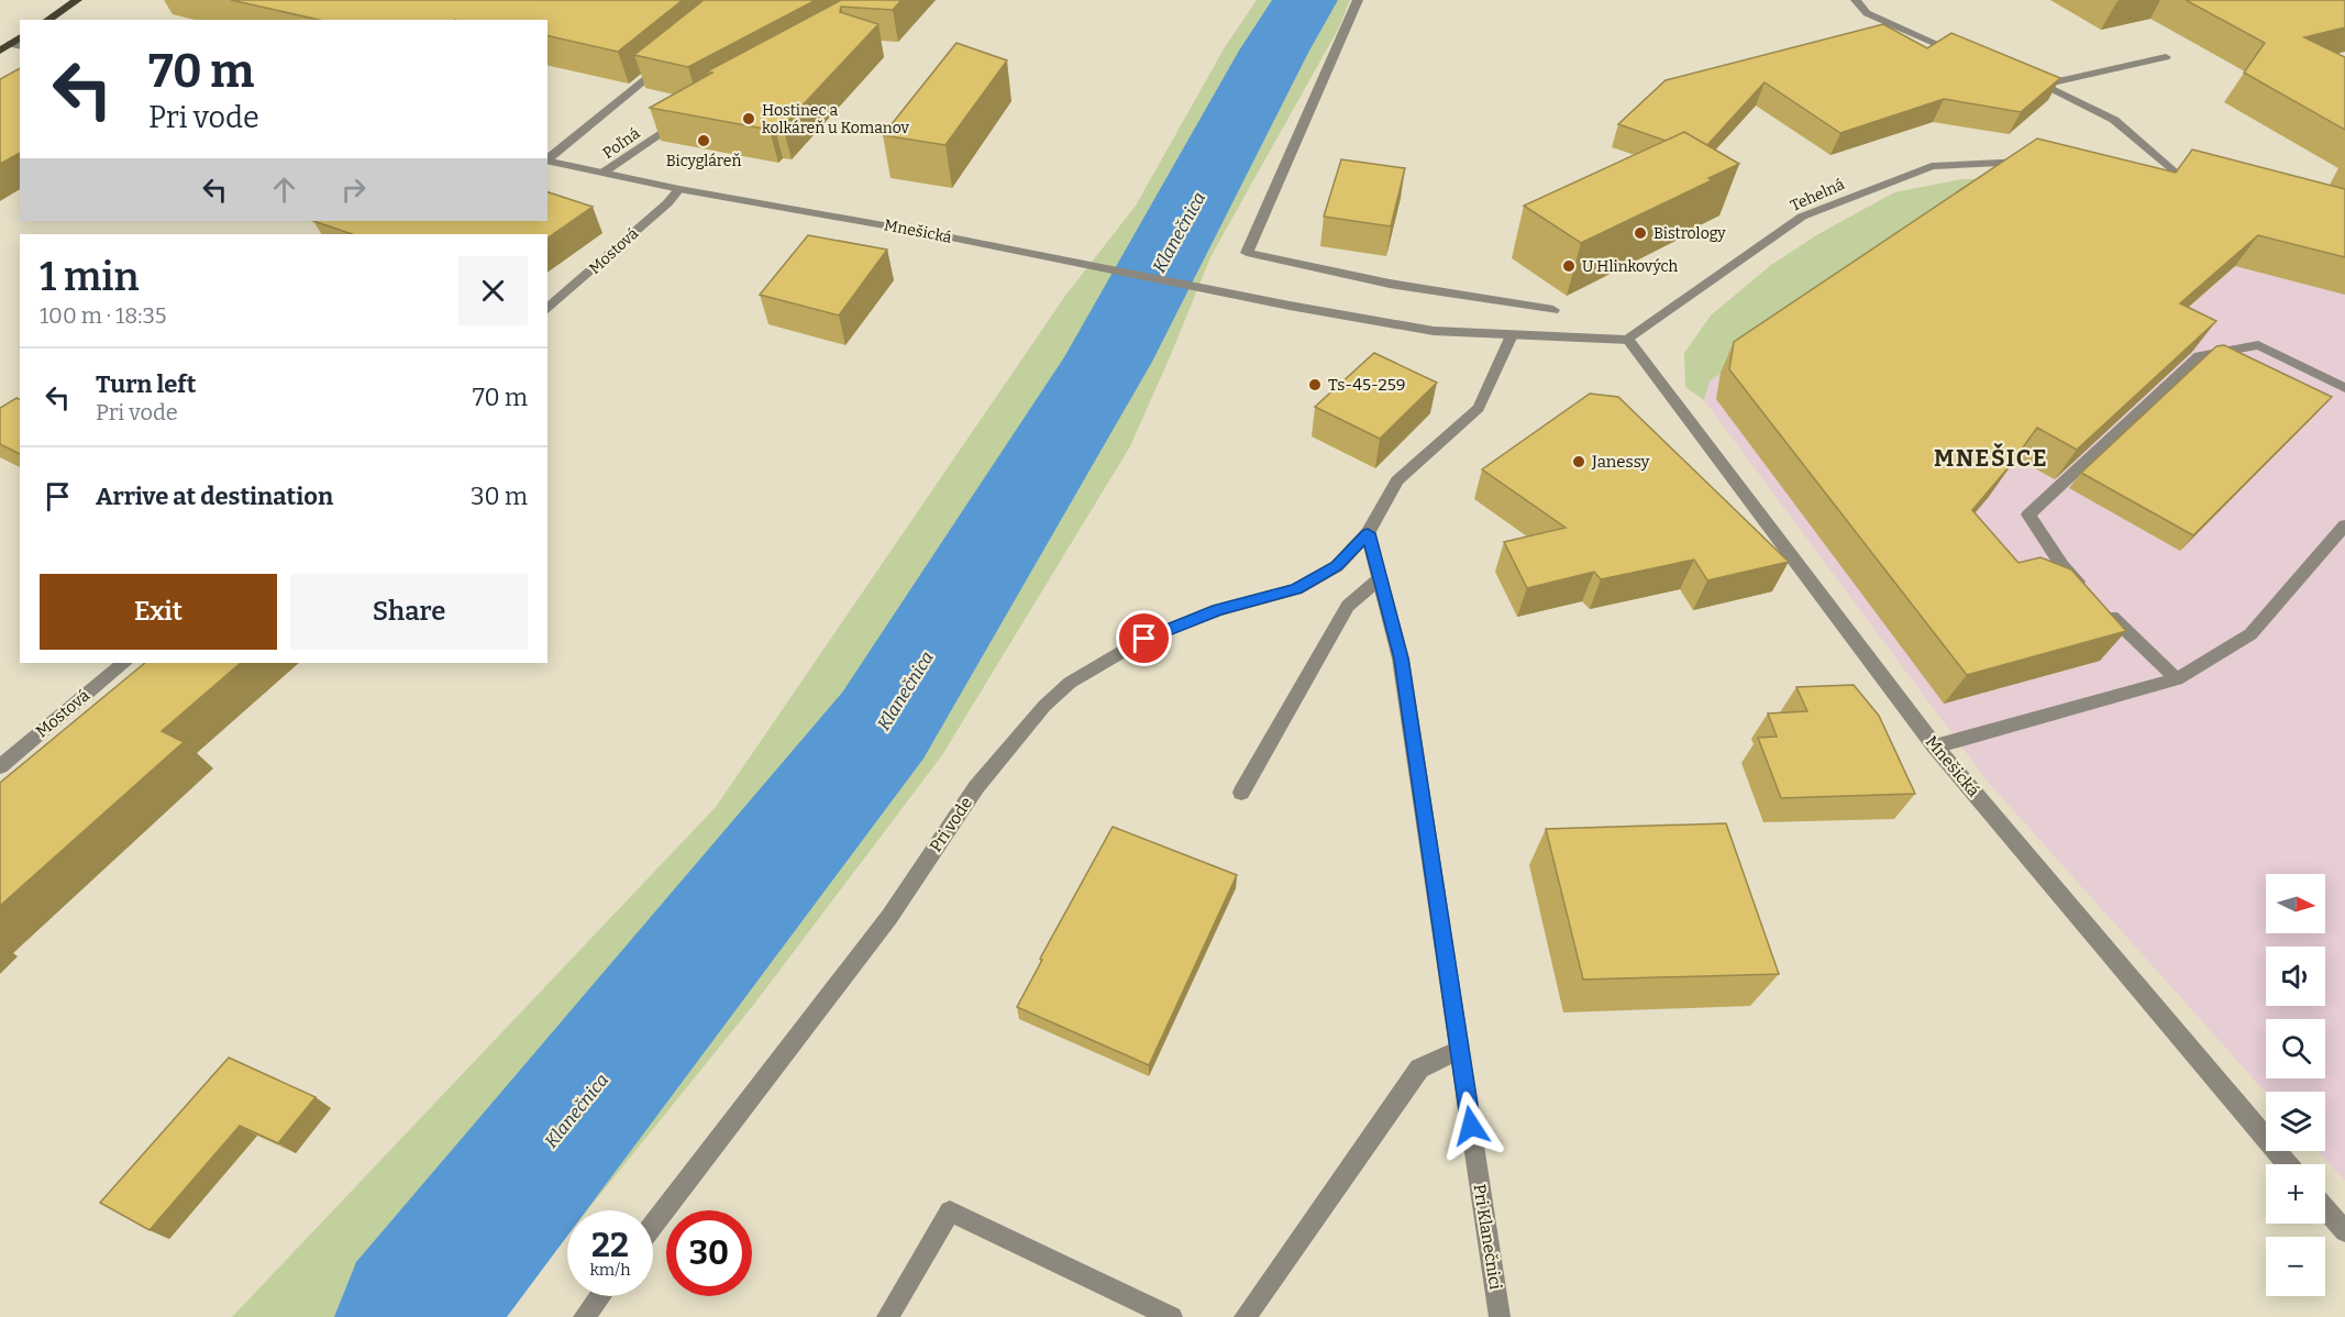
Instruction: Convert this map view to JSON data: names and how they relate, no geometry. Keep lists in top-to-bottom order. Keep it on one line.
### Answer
{"streets":{"street":["Poľná","Tehelná","Mnešická","Mostová","Pri vode","Pri Klanečnici"]},"crossings":[["Poľná","Mnešická"],["Tehelná","Mnešická"],["Mnešická","Mostová"],["Mnešická","Pri vode"],["Pri vode","Pri Klanečnici"]],"districts":["MNEŠICE"],"water":["Klanečnica"],"places":["Hostinec a kolkáreň u Komanov","Bicygláreň","Bistrology","U Hlinkových","Ts-45-259","Janessy"],"north":"right","page":{"turn":["70 m","Pri vode"],"heading":["1 min","100 m · 18:35"],"list":[{"name":"Turn left","note":"Pri vode","value":"70 m"},{"name":"Arrive at destination","value":"30 m"}],"buttons":["Exit","Share"],"map_buttons":["+","−"],"speed":"22 km/h","limit":"30"}}
